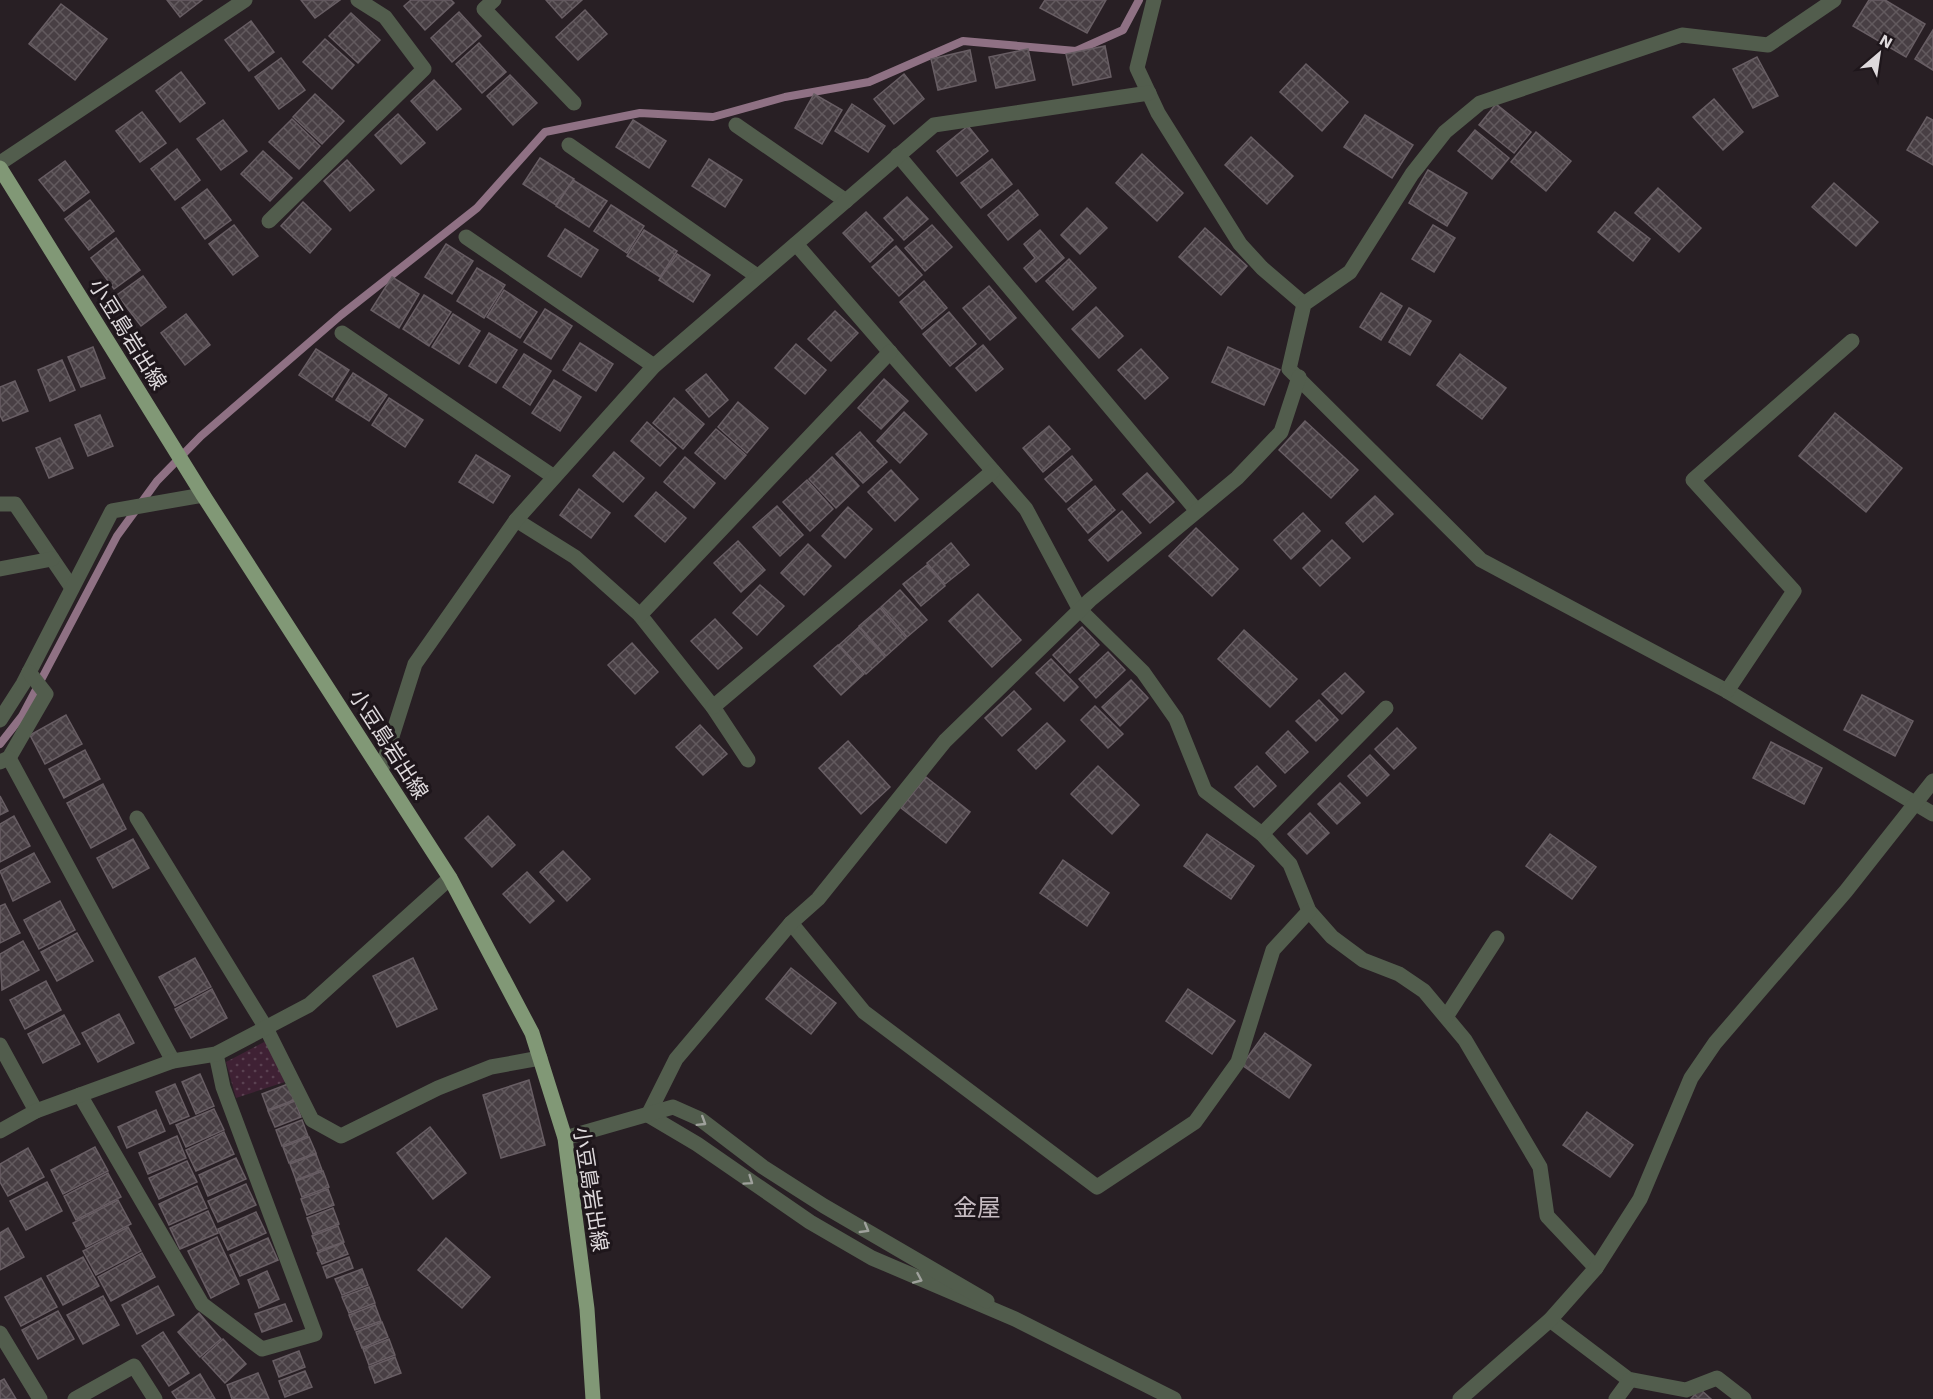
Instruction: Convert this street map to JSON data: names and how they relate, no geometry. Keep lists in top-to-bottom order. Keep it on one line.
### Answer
{"streets":{"main road":["小豆島岩出線"]},"districts":["金屋"],"north":"top right"}
